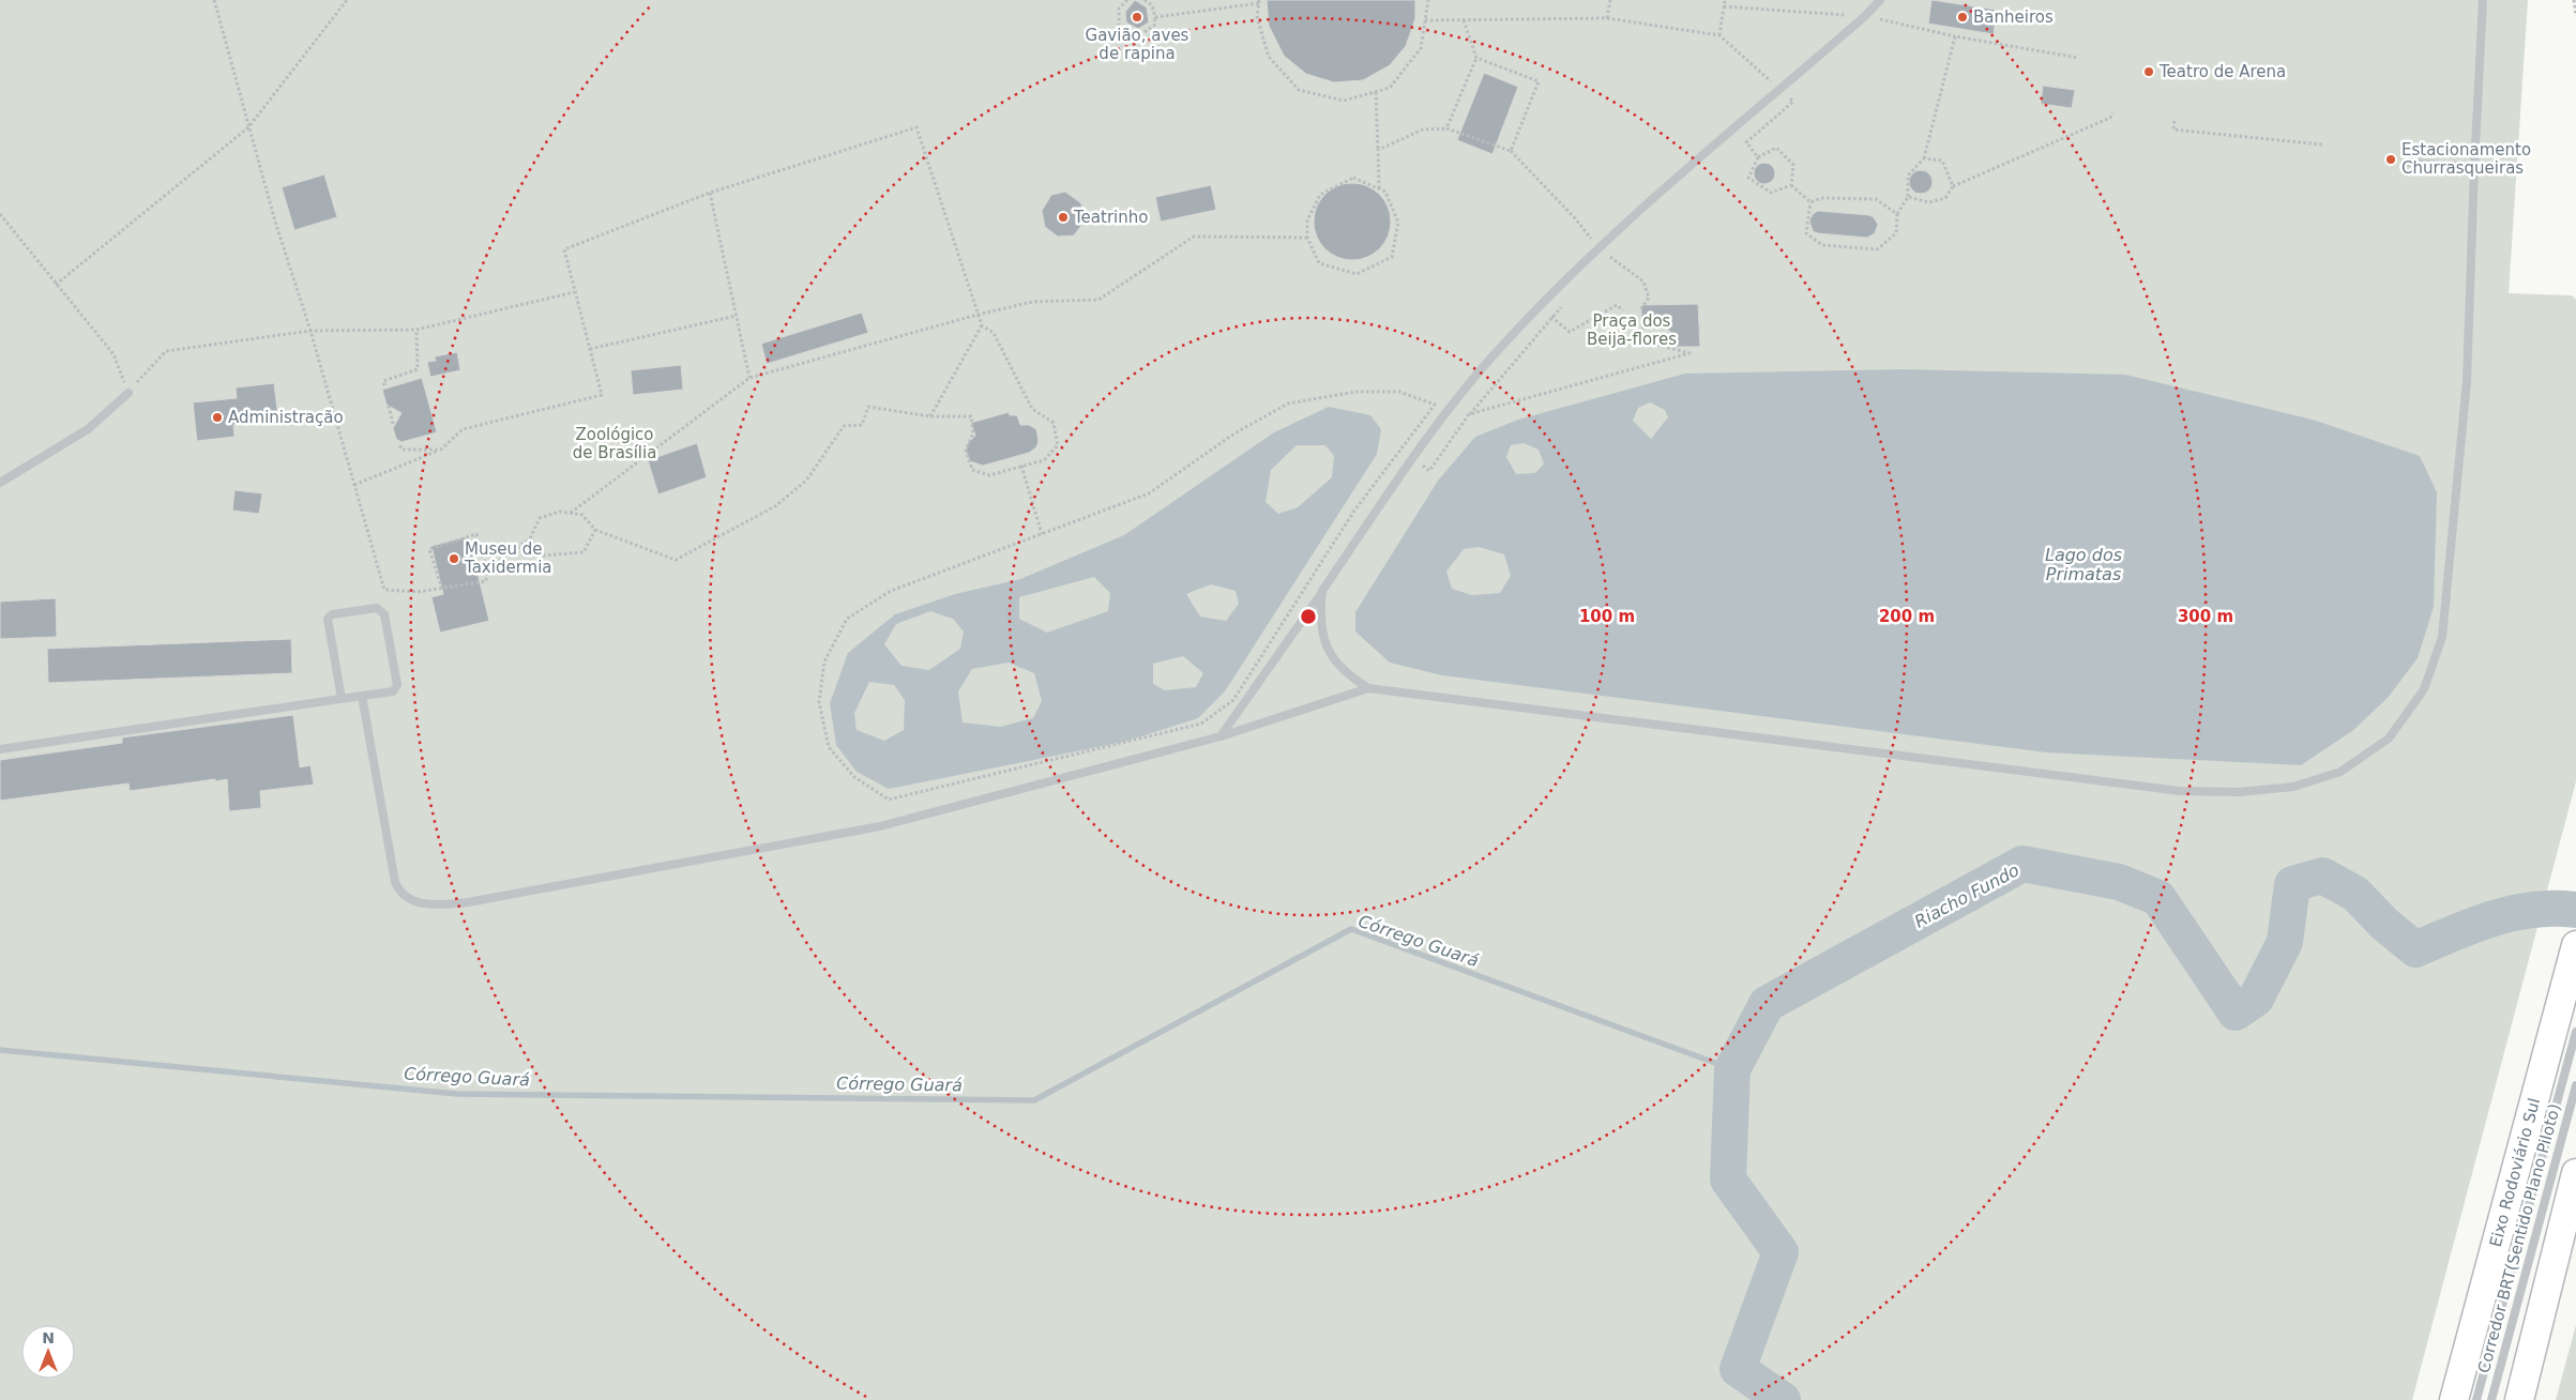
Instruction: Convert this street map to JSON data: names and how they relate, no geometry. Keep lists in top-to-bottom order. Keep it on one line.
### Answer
{"streets":{"highway":["Eixo Rodoviário Sul"],"lane":["Corredor BRT(Sentido Plano Piloto)"]},"water":["Lago dos Primatas","Riacho Fundo","Córrego Guará"],"parks":["Praça dos Beija-flores","Zoológico de Brasília"],"places":["Gavião, aves de rapina","Banheiros","Teatro de Arena","Estacionamento Churrasqueiras","Teatrinho","Administração","Museu de Taxidermia"],"north":"top","rings":["100 m","200 m","300 m"]}
